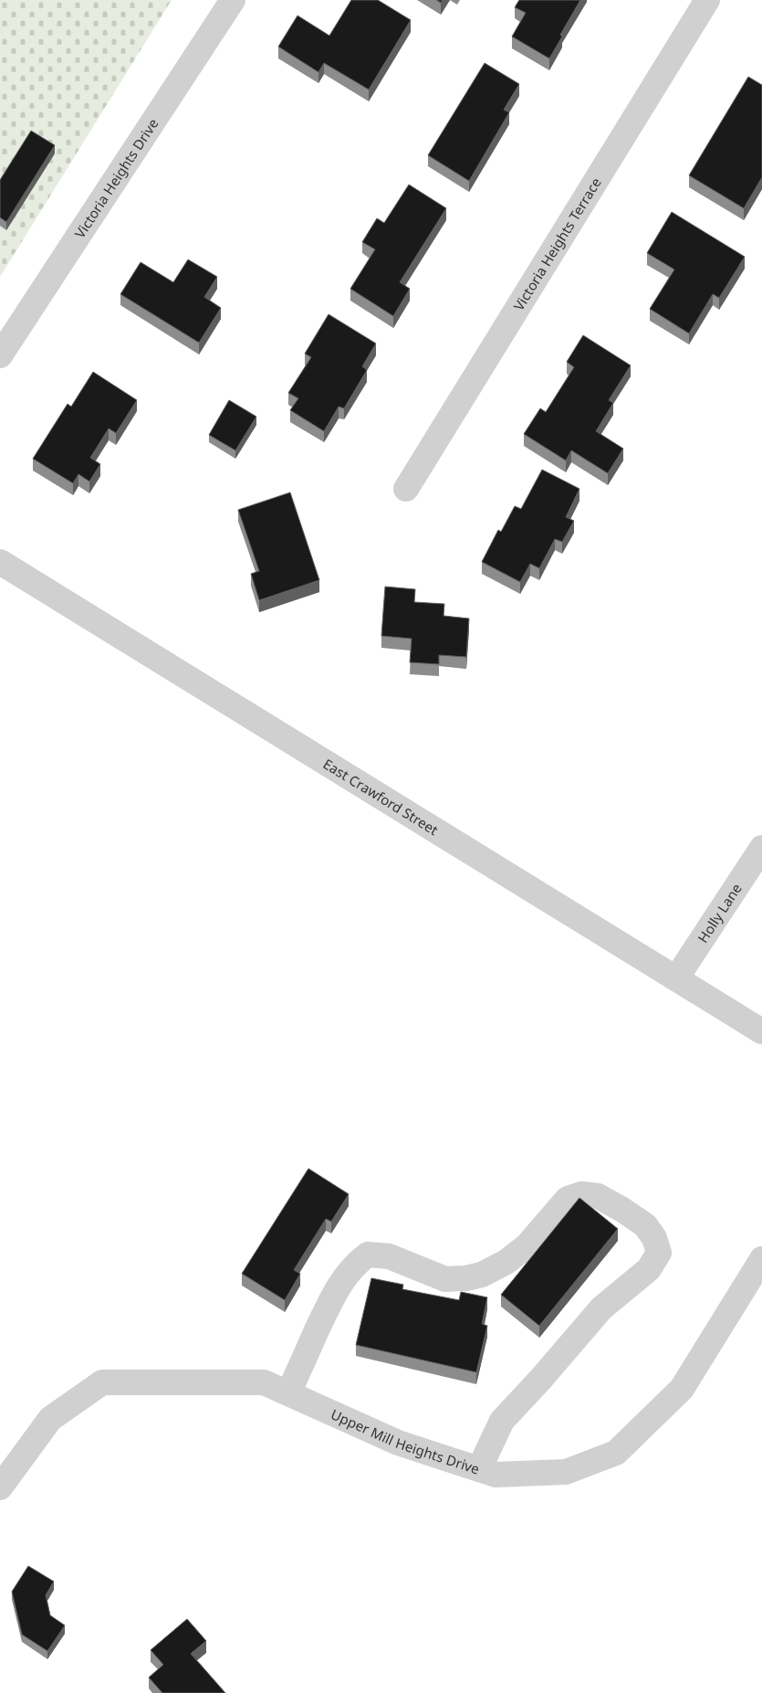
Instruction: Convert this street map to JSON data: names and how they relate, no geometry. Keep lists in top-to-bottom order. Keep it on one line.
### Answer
{"streets":{"street":["Victoria Heights Drive","Victoria Heights Terrace","East Crawford Street","Holly Lane","Upper Mill Heights Drive"]},"crossings":[["East Crawford Street","Holly Lane"]]}
